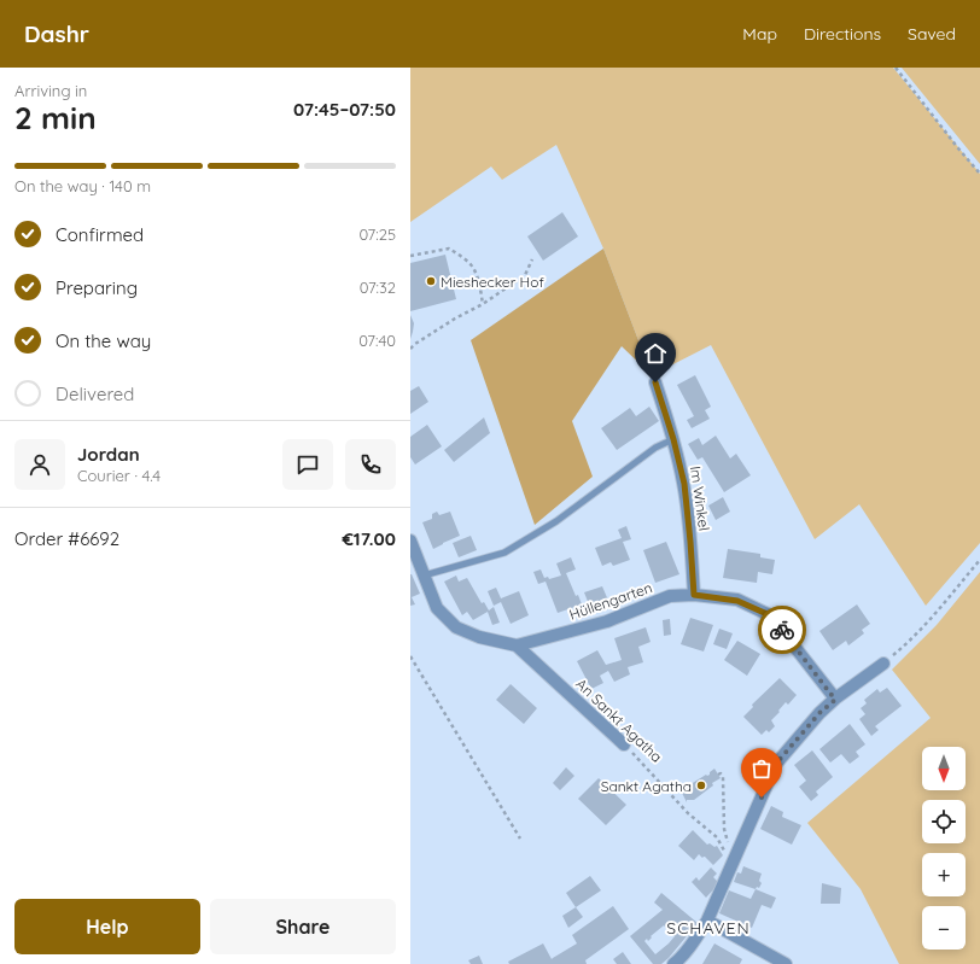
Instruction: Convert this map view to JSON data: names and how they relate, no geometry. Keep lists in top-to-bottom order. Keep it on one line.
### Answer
{"streets":{"street":["Im Winkel","Hüllengarten","An Sankt Agatha"]},"crossings":[["Im Winkel","Hüllengarten"],["Hüllengarten","An Sankt Agatha"]],"districts":["SCHAVEN"],"places":["Mieshecker Hof","Sankt Agatha"],"north":"bottom","page":{"header":"Dashr","nav":["Map","Directions","Saved"],"heading":["2 min","Arriving in","07:45–07:50"],"panel":["Jordan","Courier · 4.4","Order #6692","€17.00"],"bar":"On the way · 140 m","list":[["Confirmed","07:25"],["Preparing","07:32"],["On the way","07:40"],"Delivered"],"map_buttons":["+","−"],"buttons":["Help","Share"]}}
